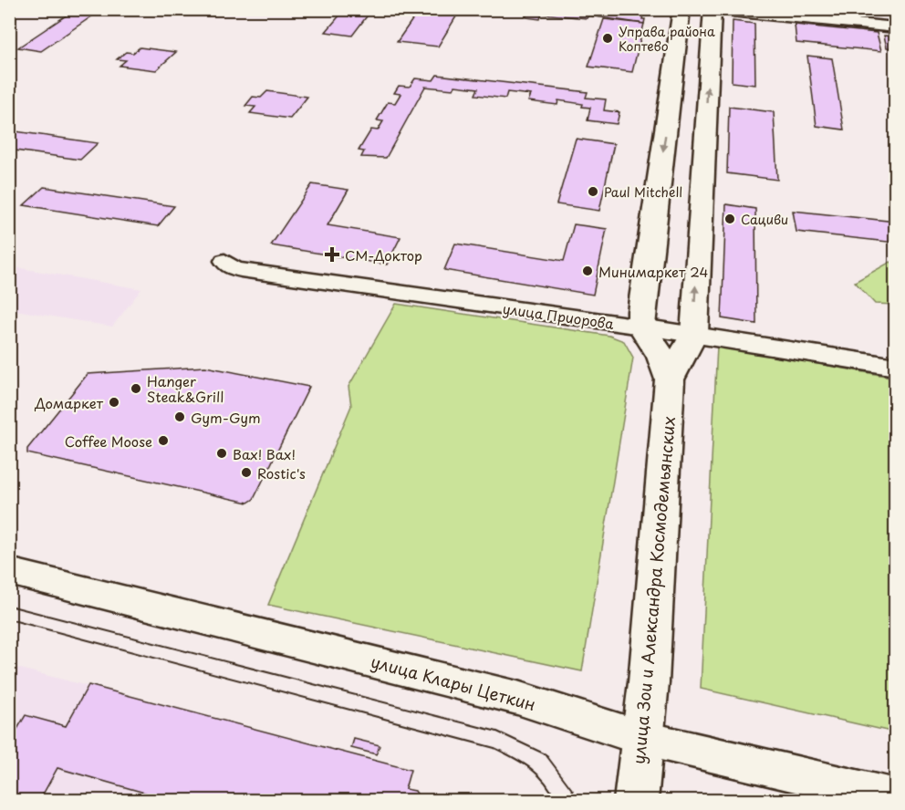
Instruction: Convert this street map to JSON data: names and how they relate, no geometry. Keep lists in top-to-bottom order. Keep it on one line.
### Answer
{"streets":{"main road":["улица Зои и Александра Космодемьянских"],"street":["улица Приорова","улица Клары Цеткин"]},"crossings":[["улица Приорова","улица Зои и Александра Космодемьянских"],["улица Зои и Александра Космодемьянских","улица Клары Цеткин"]],"places":{"other":["Управа района Коптево","Paul Mitchell","Сациви","Минимаркет 24","Hanger Steak&Grill","Домаркет","Gym-Gym","Coffee Moose","Вах! Вах!","Rostic's"],"health":["СМ-Доктор"]}}
